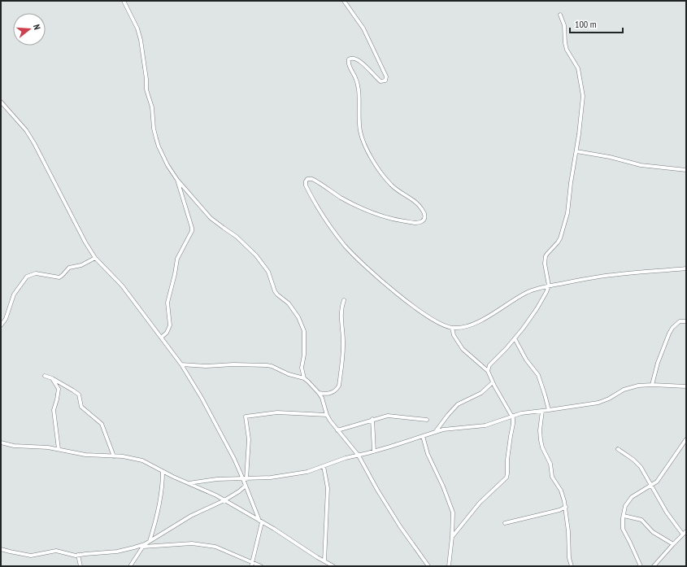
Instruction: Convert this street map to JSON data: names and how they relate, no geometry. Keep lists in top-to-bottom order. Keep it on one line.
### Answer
{"scale_bar":"100 m","north":"right"}
